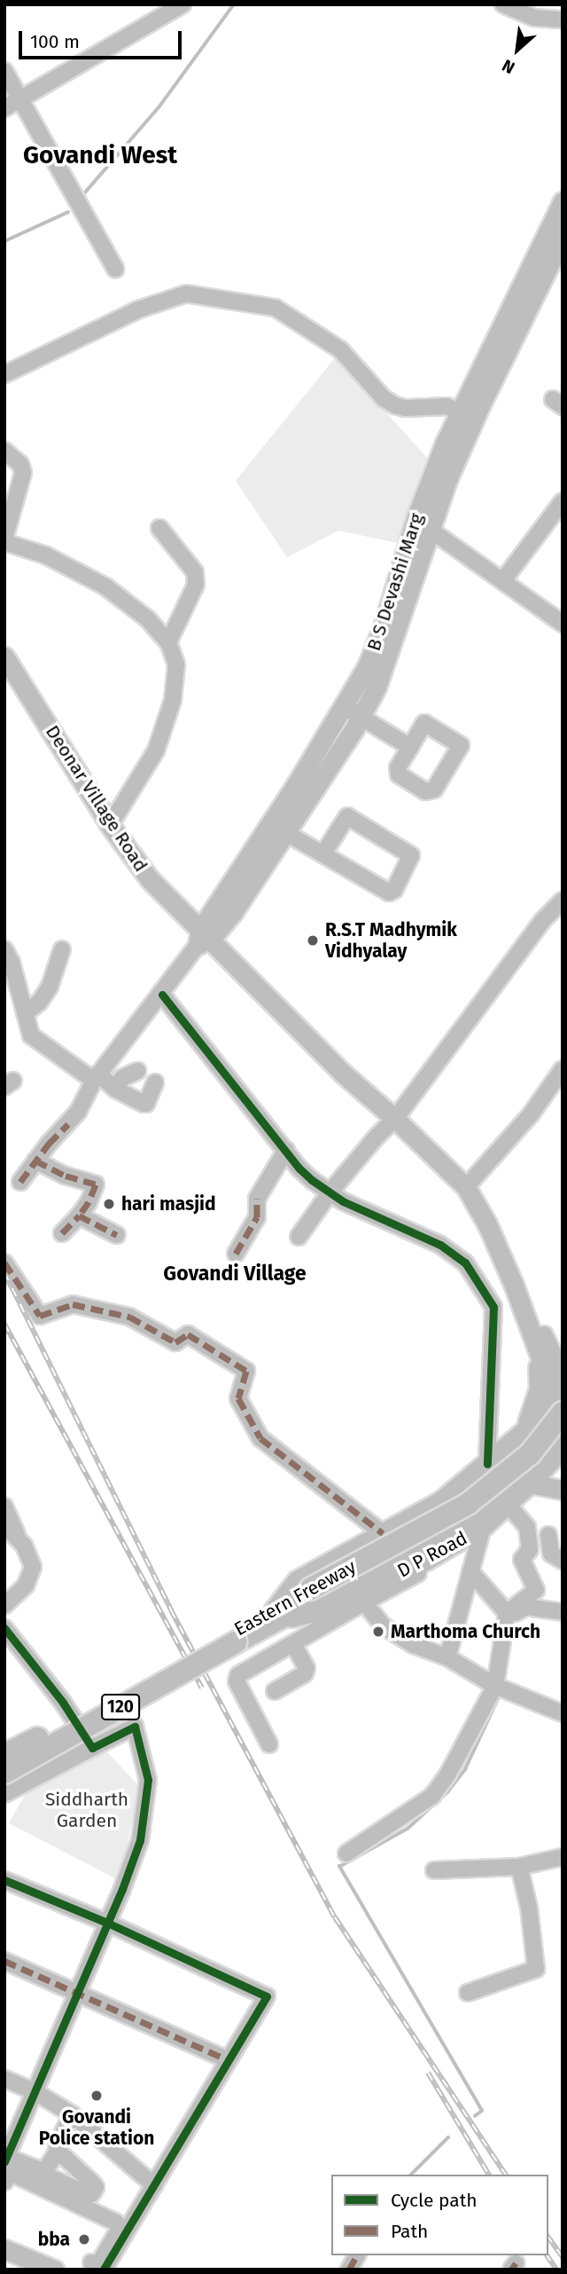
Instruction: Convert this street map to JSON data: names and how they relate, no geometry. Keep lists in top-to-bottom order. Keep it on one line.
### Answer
{"streets":{"highway":["Eastern Freeway","120"],"main road":["B S Devashi Marg","Deonar Village Road","D P Road"]},"crossings":[["B S Devashi Marg","Deonar Village Road"],["D P Road","Eastern Freeway"]],"districts":["Govandi West","Govandi Village"],"parks":["Siddharth Garden"],"places":["R.S.T Madhymik Vidhyalay","hari masjid","Marthoma Church","Govandi Police station","bba"],"legend":["Cycle path","Path"],"scale_bar":"100 m","north":"bottom left"}
